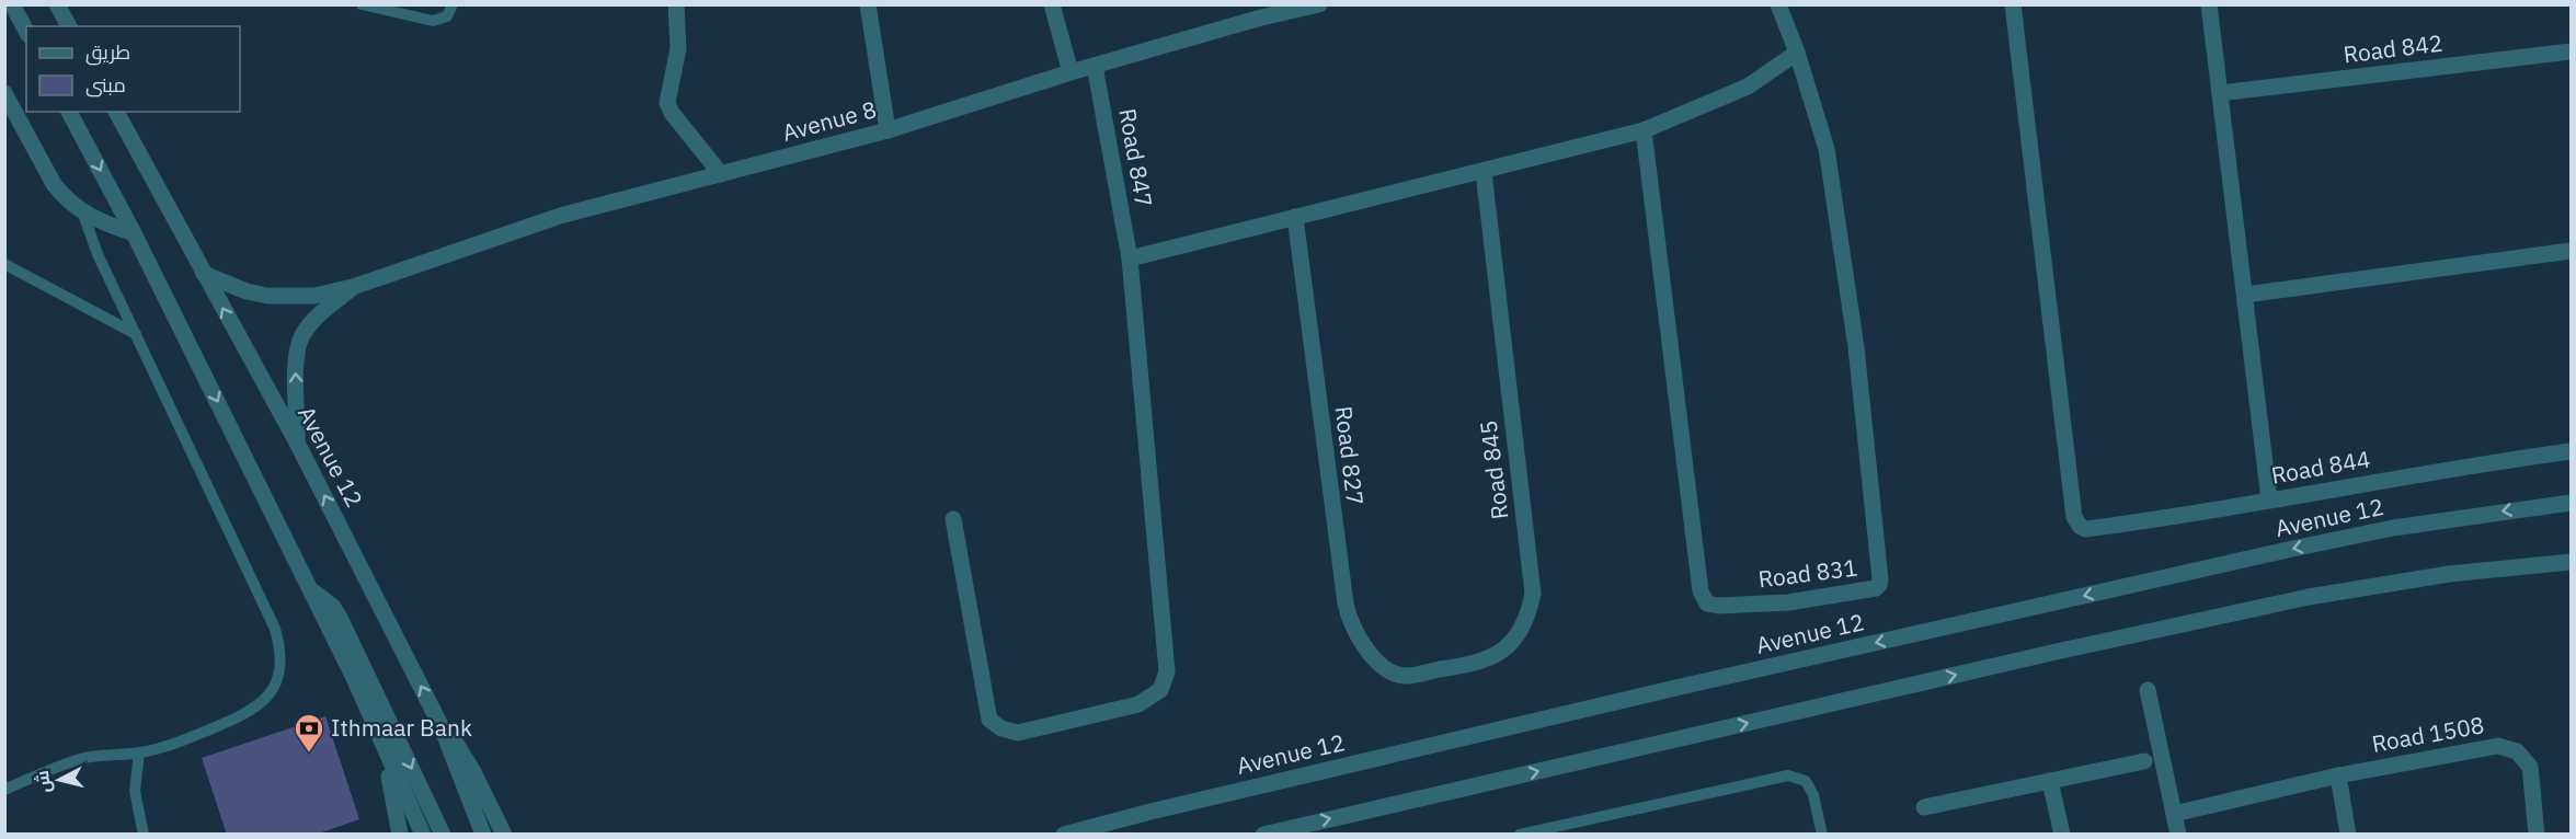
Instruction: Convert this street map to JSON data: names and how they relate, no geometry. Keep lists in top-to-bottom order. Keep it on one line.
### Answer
{"streets":{"street":["Road 842","Avenue 8","Road 847","Road 827","Avenue 12","Road 844","Road 845","Road 831","Road 1508"]},"crossings":[["Avenue 8","Road 847"],["Avenue 8","Avenue 12"],["Road 827","Road 845"]],"places":{"bank":["Ithmaar Bank"]},"legend":["طريق","مبنى"],"north":"left"}
